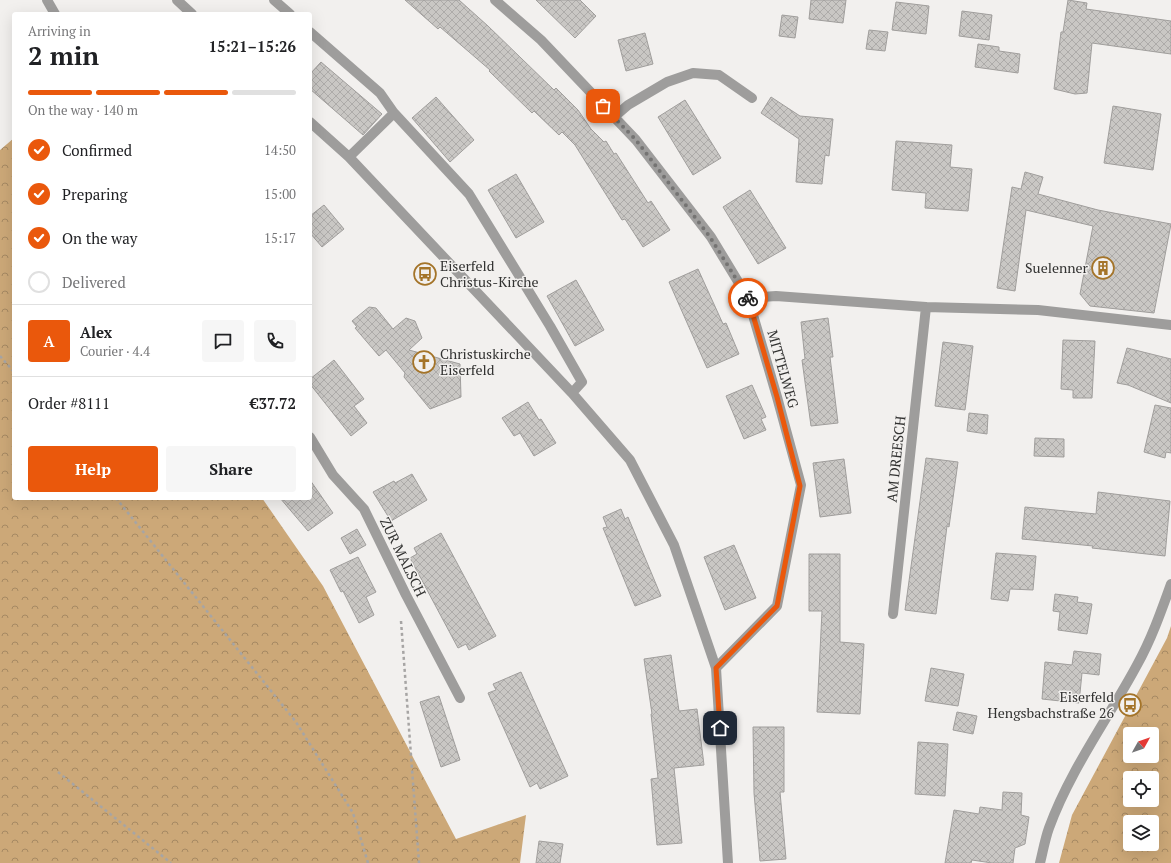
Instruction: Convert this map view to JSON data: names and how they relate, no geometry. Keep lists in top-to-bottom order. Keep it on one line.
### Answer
{"streets":{"street":["MITTELWEG","AM DREESCH","ZUR MALSCH"]},"places":{"building":["Suelenner"],"bus stop":["Eiserfeld Christus-Kirche","Eiserfeld Hengsbachstraße 26"],"church":["Christuskirche Eiserfeld"]},"north":"top right","page":{"heading":["2 min","Arriving in","15:21–15:26"],"panel":["Alex","Courier · 4.4","Order #8111","€37.72"],"bar":"On the way · 140 m","list":[["Confirmed","14:50"],["Preparing","15:00"],["On the way","15:17"],"Delivered"],"round":"A","buttons":["Help","Share"]}}
